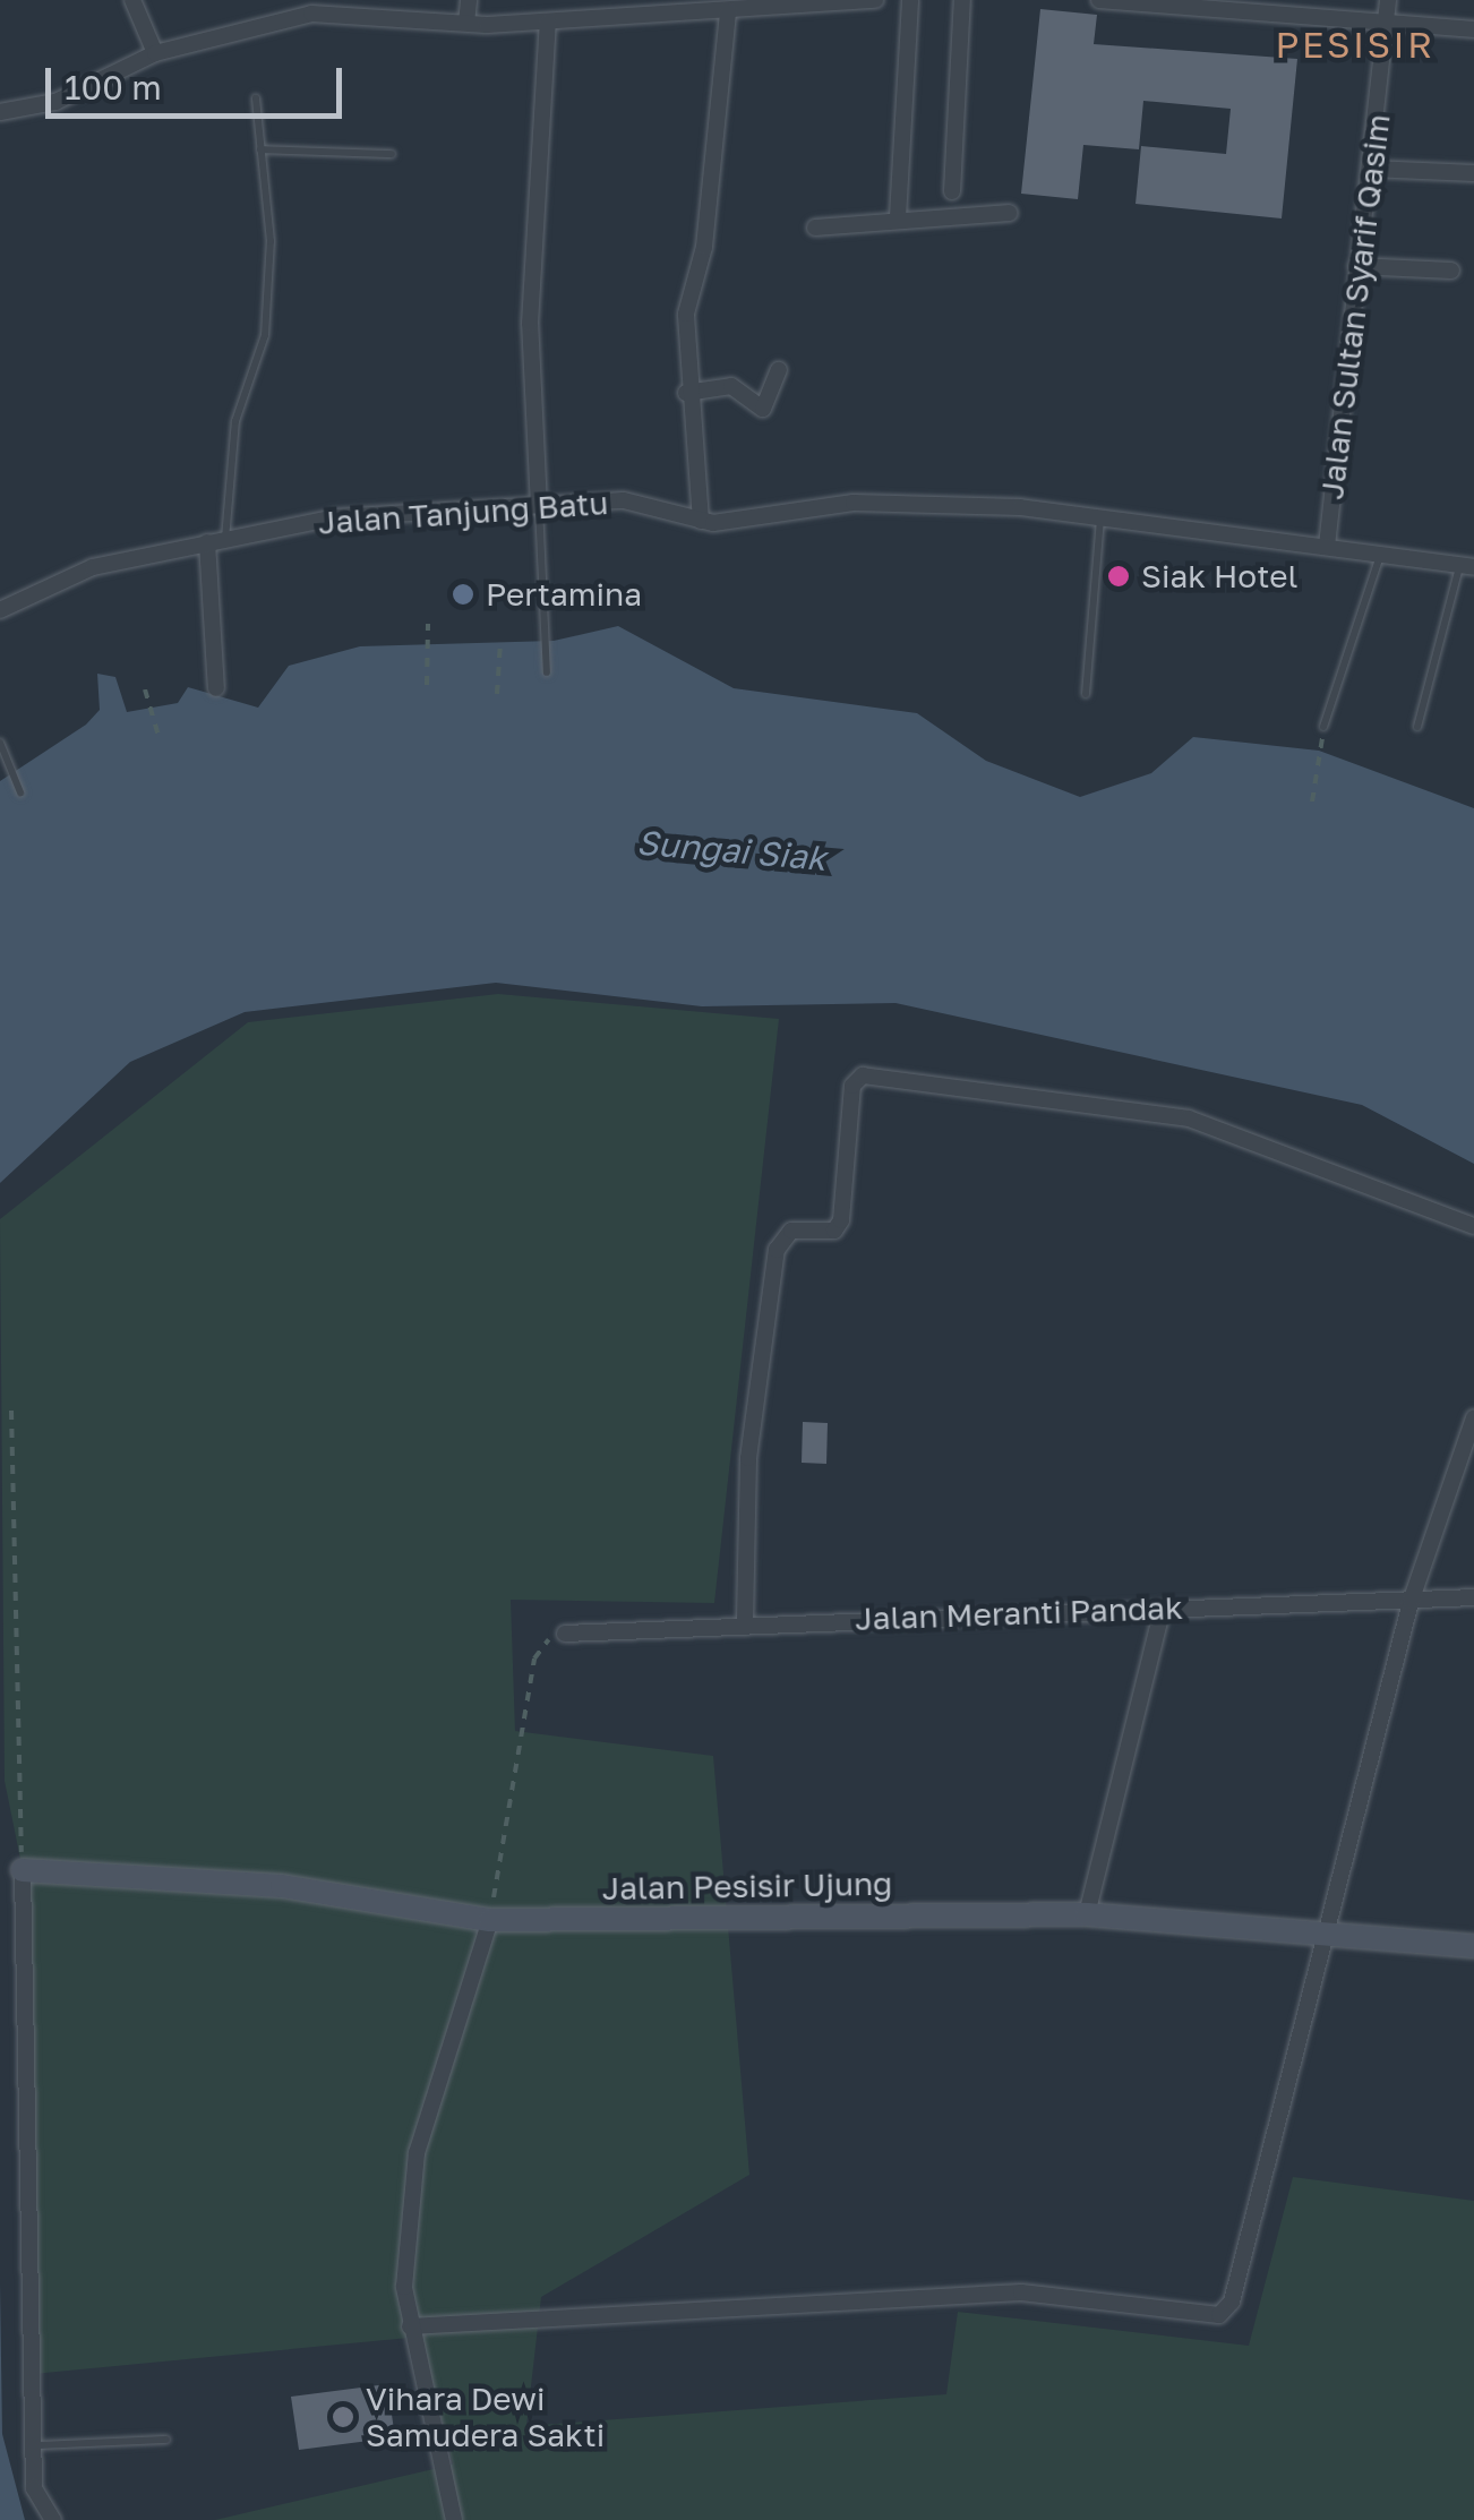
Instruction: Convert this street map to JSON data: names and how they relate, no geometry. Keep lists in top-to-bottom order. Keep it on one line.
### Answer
{"streets":{"street":["Jalan Sultan Syarif Qasim","Jalan Tanjung Batu","Jalan Meranti Pandak","Jalan Pesisir Ujung"]},"crossings":[["Jalan Sultan Syarif Qasim","Jalan Tanjung Batu"]],"districts":["PESISIR"],"water":["Sungai Siak"],"places":["Siak Hotel","Pertamina","Vihara Dewi Samudera Sakti"],"scale_bar":"100 m"}
